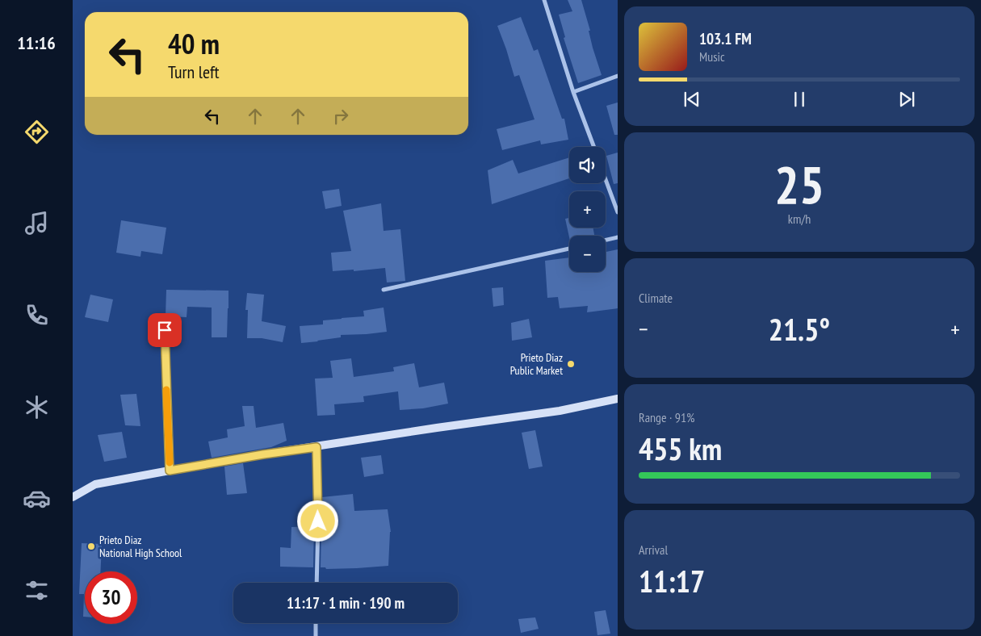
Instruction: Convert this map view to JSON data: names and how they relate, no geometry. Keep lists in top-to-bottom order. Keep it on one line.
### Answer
{"places":["Prieto Diaz Public Market","Prieto Diaz National High School"],"page":{"tabs":"11:16","turn":["40 m","Turn left"],"song":["103.1 FM","Music"],"tile":[["25","km/h"],"Climate",["Range · 91%","455 km"],["Arrival","11:17"]],"map_buttons":["+","−"],"heat":["−","21.5°","+"],"limit":"30","trip":"11:17 · 1 min · 190 m"}}
